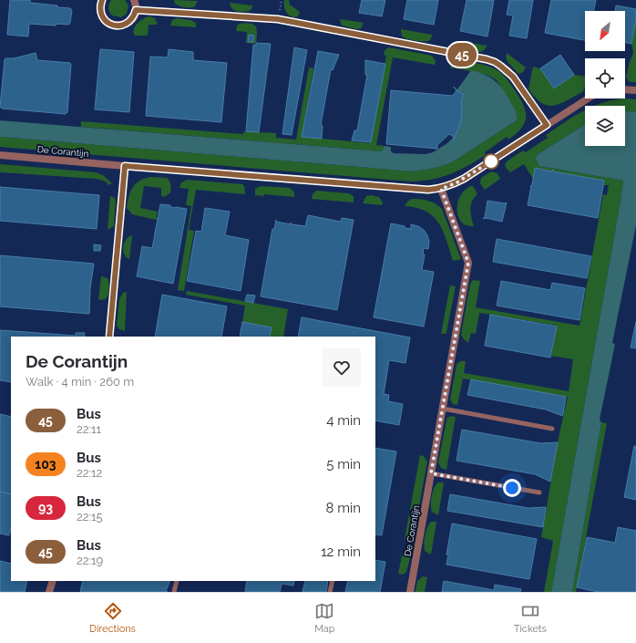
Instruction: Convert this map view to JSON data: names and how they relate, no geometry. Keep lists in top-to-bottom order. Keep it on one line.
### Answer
{"streets":{"street":["De Corantijn"]},"lines":["bus line 45"],"north":"bottom left","page":{"on_map":"45","heading":["De Corantijn","Walk · 4 min · 260 m"],"list":[{"mark":"45","name":"Bus","note":"22:11","value":"4 min"},{"mark":"103","name":"Bus","note":"22:12","value":"5 min"},{"mark":"93","name":"Bus","note":"22:15","value":"8 min"},{"mark":"45","name":"Bus","note":"22:19","value":"12 min"}],"tabs":["Directions","Map","Tickets"]}}
